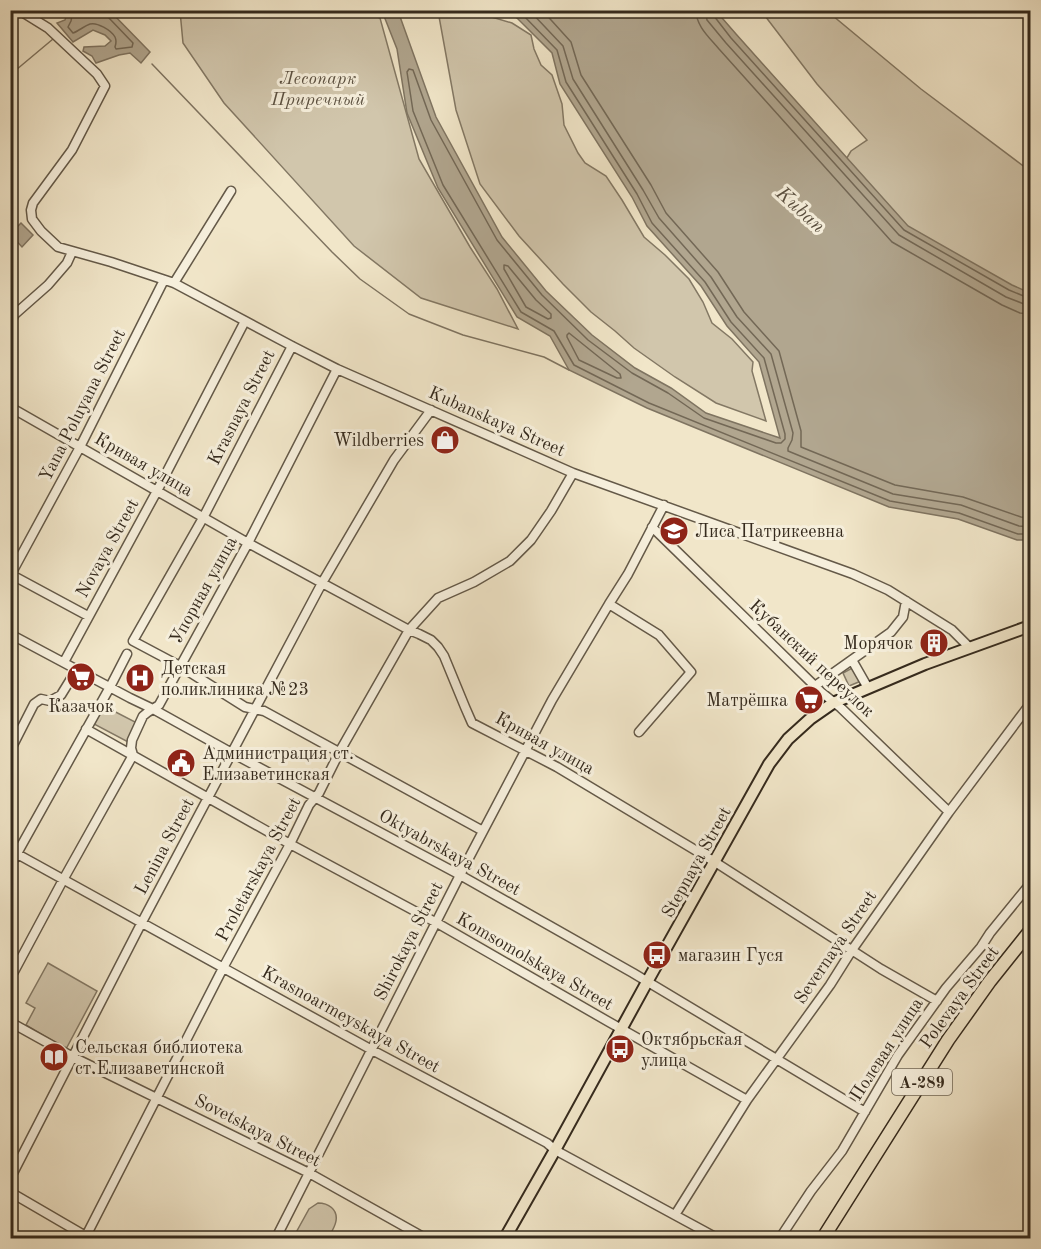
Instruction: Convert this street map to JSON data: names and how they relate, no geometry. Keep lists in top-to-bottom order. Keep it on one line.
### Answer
{"streets":{"highway":["Polevaya Street","А-289"],"main road":["Stepnaya Street"],"street":["Yana Poluyana Street","Krasnaya Street","Kubanskaya Street","Кривая улица","Novaya Street","Упорная улица","Кубанский переулок","Lenina Street","Oktyabrskaya Street","Proletarskaya Street","Shirokaya Street","Severnaya Street","Komsomolskaya Street","Krasnoarmeyskaya Street","Полевая улица","Sovetskaya Street"]},"crossings":[["Yana Poluyana Street","Kubanskaya Street"],["Yana Poluyana Street","Кривая улица"],["Krasnaya Street","Kubanskaya Street"],["Krasnaya Street","Кривая улица"],["Krasnaya Street","Упорная улица"],["Kubanskaya Street","Novaya Street"],["Kubanskaya Street","Упорная улица"],["Kubanskaya Street","Lenina Street"],["Kubanskaya Street","Stepnaya Street"],["Kubanskaya Street","Proletarskaya Street"],["Kubanskaya Street","Shirokaya Street"],["Кривая улица","Novaya Street"],["Кривая улица","Упорная улица"],["Кривая улица","Lenina Street"],["Кривая улица","Stepnaya Street"],["Кривая улица","Proletarskaya Street"],["Кривая улица","Shirokaya Street"],["Кривая улица","Severnaya Street"],["Кривая улица","Полевая улица"],["Novaya Street","Oktyabrskaya Street"],["Упорная улица","Oktyabrskaya Street"],["Упорная улица","Komsomolskaya Street"],["Упорная улица","Krasnoarmeyskaya Street"],["Кубанский переулок","Stepnaya Street"],["Кубанский переулок","Shirokaya Street"],["Кубанский переулок","Severnaya Street"],["Lenina Street","Oktyabrskaya Street"],["Lenina Street","Komsomolskaya Street"],["Lenina Street","Krasnoarmeyskaya Street"],["Lenina Street","Sovetskaya Street"],["Oktyabrskaya Street","Stepnaya Street"],["Oktyabrskaya Street","Proletarskaya Street"],["Oktyabrskaya Street","Shirokaya Street"],["Oktyabrskaya Street","Severnaya Street"],["Oktyabrskaya Street","Полевая улица"],["Stepnaya Street","Komsomolskaya Street"],["Stepnaya Street","Krasnoarmeyskaya Street"],["Proletarskaya Street","Komsomolskaya Street"],["Proletarskaya Street","Krasnoarmeyskaya Street"],["Proletarskaya Street","Sovetskaya Street"],["Shirokaya Street","Komsomolskaya Street"],["Shirokaya Street","Krasnoarmeyskaya Street"],["Shirokaya Street","Sovetskaya Street"],["Severnaya Street","Komsomolskaya Street"],["Severnaya Street","Krasnoarmeyskaya Street"]],"water":["Kuban"],"parks":["Лесопарк Приречный"],"places":{"shop":["Wildberries"],"school or university":["Лиса Патрикеевна"],"building":["Морячок"],"supermarket":["Казачок","Матрёшка"],"hospital":["Детская поликлиника №23"],"public building":["Администрация ст. Елизаветинская"],"bus stop":["магазин Гуся","Октябрьская улица"],"library":["Сельская библиотека ст.Елизаветинской"]}}
